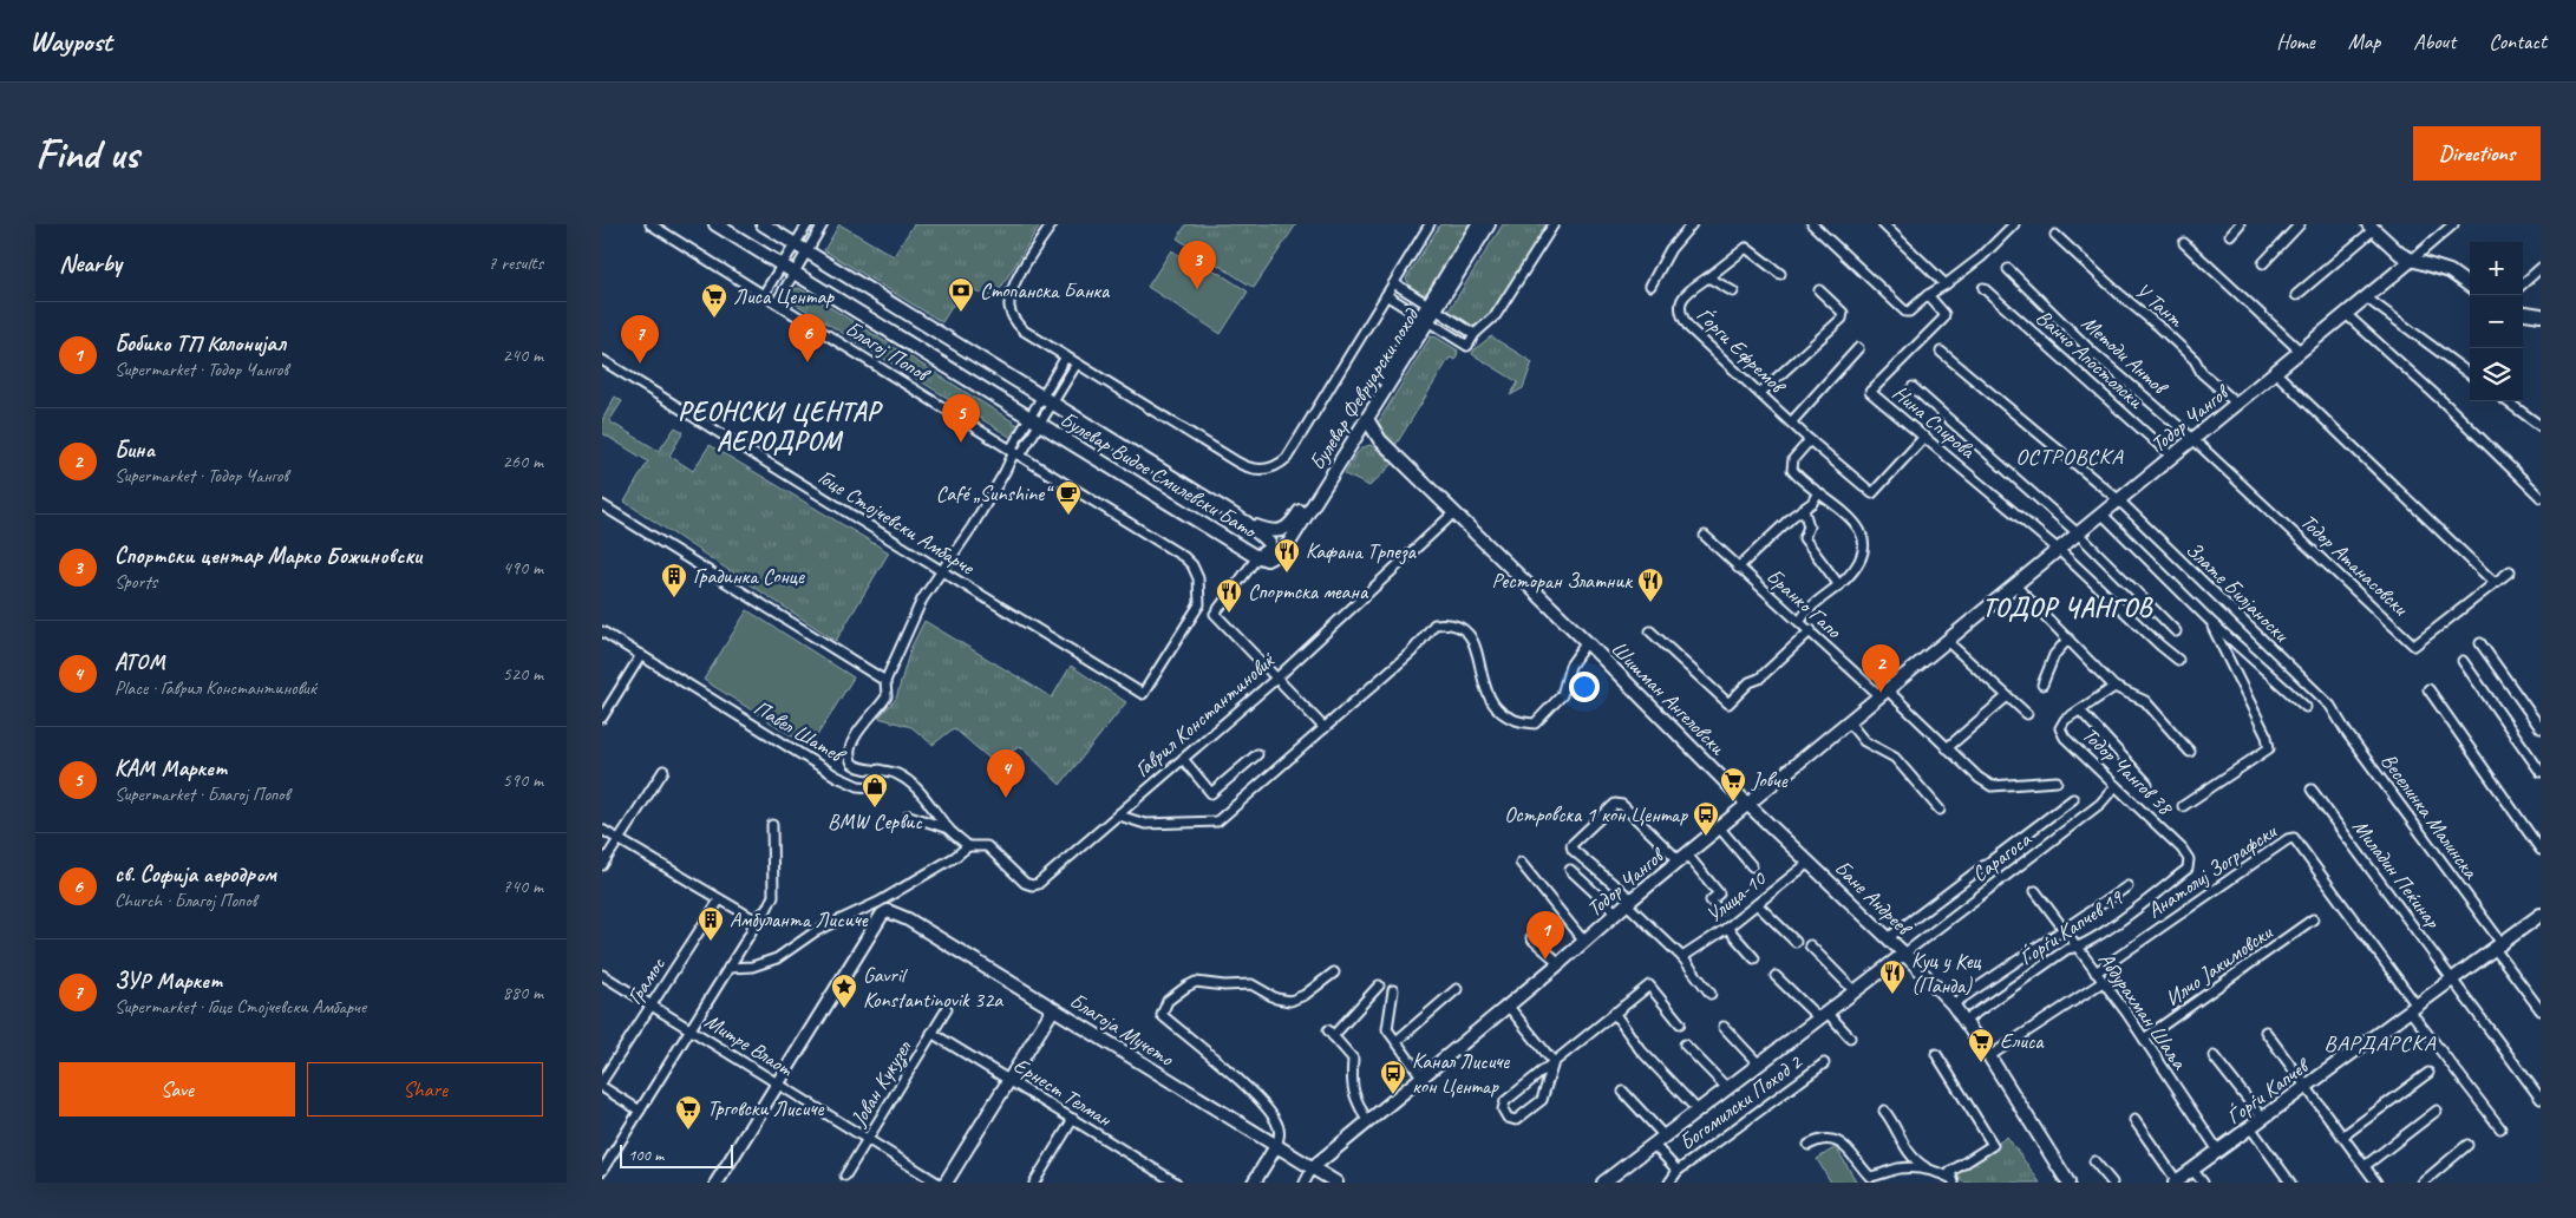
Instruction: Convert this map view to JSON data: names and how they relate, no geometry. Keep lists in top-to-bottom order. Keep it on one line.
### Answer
{"streets":{"street":["У Тант","Ѓорги Ефремов","Благој Попов","Методи Антов","Ванчо Апостолски","Булевар Февруарски поход","Тодор Чангов","Нина Спирова","Булевар Видое Смилевски Бато","Гоце Стојчевски Амбарче","Тодор Атанасовски","Злате Билјаноски","Бранко Гапо","Шишман Ангеловски","Гаврил Константиновиќ","Павел Шатев","Тодор Чангов 38","Веселинка Малинска","Сарагоса","Анатолиј Зографски","Миладин Пеќинар","Улица-10","Бане Андреев","Ѓорѓи Капчев 19","Илчо Јакимовски","Грамос","Абдурахман Шаља","Благоја Мучето","Митре Влаот","Јован Кукузел","Ернест Телман","Ѓорѓи Капчев","Богомилски Поход 2"]},"crossings":[["У Тант","Тодор Чангов"],["Ѓорги Ефремов","Нина Спирова"],["Благој Попов","Гоце Стојчевски Амбарче"],["Методи Антов","Тодор Чангов"],["Методи Антов","Тодор Атанасовски"],["Ванчо Апостолски","Тодор Чангов"],["Булевар Февруарски поход","Булевар Видое Смилевски Бато"],["Тодор Чангов","Нина Спирова"],["Тодор Чангов","Тодор Атанасовски"],["Тодор Чангов","Злате Билјаноски"],["Тодор Чангов","Бранко Гапо"],["Тодор Чангов","Шишман Ангеловски"],["Тодор Чангов","Бане Андреев"],["Тодор Чангов","Благоја Мучето"],["Злате Билјаноски","Веселинка Малинска"],["Шишман Ангеловски","Бане Андреев"],["Тодор Чангов 38","Сарагоса"],["Тодор Чангов 38","Ѓорѓи Капчев 19"],["Веселинка Малинска","Ѓорѓи Капчев"],["Сарагоса","Бане Андреев"],["Анатолиј Зографски","Абдурахман Шаља"],["Анатолиј Зографски","Ѓорѓи Капчев"],["Миладин Пеќинар","Ѓорѓи Капчев"],["Улица-10","Бане Андреев"],["Бане Андреев","Ѓорѓи Капчев 19"],["Ѓорѓи Капчев 19","Абдурахман Шаља"],["Илчо Јакимовски","Абдурахман Шаља"],["Грамос","Митре Влаот"],["Абдурахман Шаља","Ѓорѓи Капчев"],["Благоја Мучето","Митре Влаот"],["Митре Влаот","Јован Кукузел"],["Јован Кукузел","Ернест Телман"]],"districts":["РЕОНСКИ ЦЕНТАР АЕРОДРОМ","ОСТРОВСКА","ТОДОР ЧАНГОВ","ВАРДАРСКА"],"places":{"bank":["Стопанска Банка"],"supermarket":["Лиса Центар","Јовче","Елиса","Трговски Лисиче"],"cafe":["Café „Sunshine“"],"restaurant":["Кафана Трпеза","Ресторан Златник","Спортска меана","Куц у Кец (Панда)"],"building":["Градинка Сонце","Амбуланта Лисиче"],"shop":["BMW Сервис"],"bus stop":["Островска 1 кон Центар","Канал Лисиче кон Центар"],"place":["Gavril Konstantinovik 32a"]},"scale_bar":"100 m","page":{"header":"Waypost","nav":["Home","Map","About","Contact"],"buttons":["Directions",["Save","Share"]],"title":"Find us","heading":["Nearby","7 results"],"pins":["3","6","7","5","2","4","1"],"map_buttons":["+","−"],"list":[{"mark":"1","name":"Бобико ТП Колонијал","note":"Supermarket · Тодор Чангов","value":"240 m"},{"mark":"2","name":"Бина","note":"Supermarket · Тодор Чангов","value":"260 m"},{"mark":"3","name":"Спортски центар Марко Божиновски","note":"Sports","value":"490 m"},{"mark":"4","name":"АТОМ","note":"Place · Гаврил Константиновиќ","value":"520 m"},{"mark":"5","name":"КАМ Маркет","note":"Supermarket · Благој Попов","value":"590 m"},{"mark":"6","name":"св. Софија аеродром","note":"Church · Благој Попов","value":"740 m"},{"mark":"7","name":"ЗУР Маркет","note":"Supermarket · Гоце Стојчевски Амбарче","value":"880 m"}],"scale":"100 m"}}
